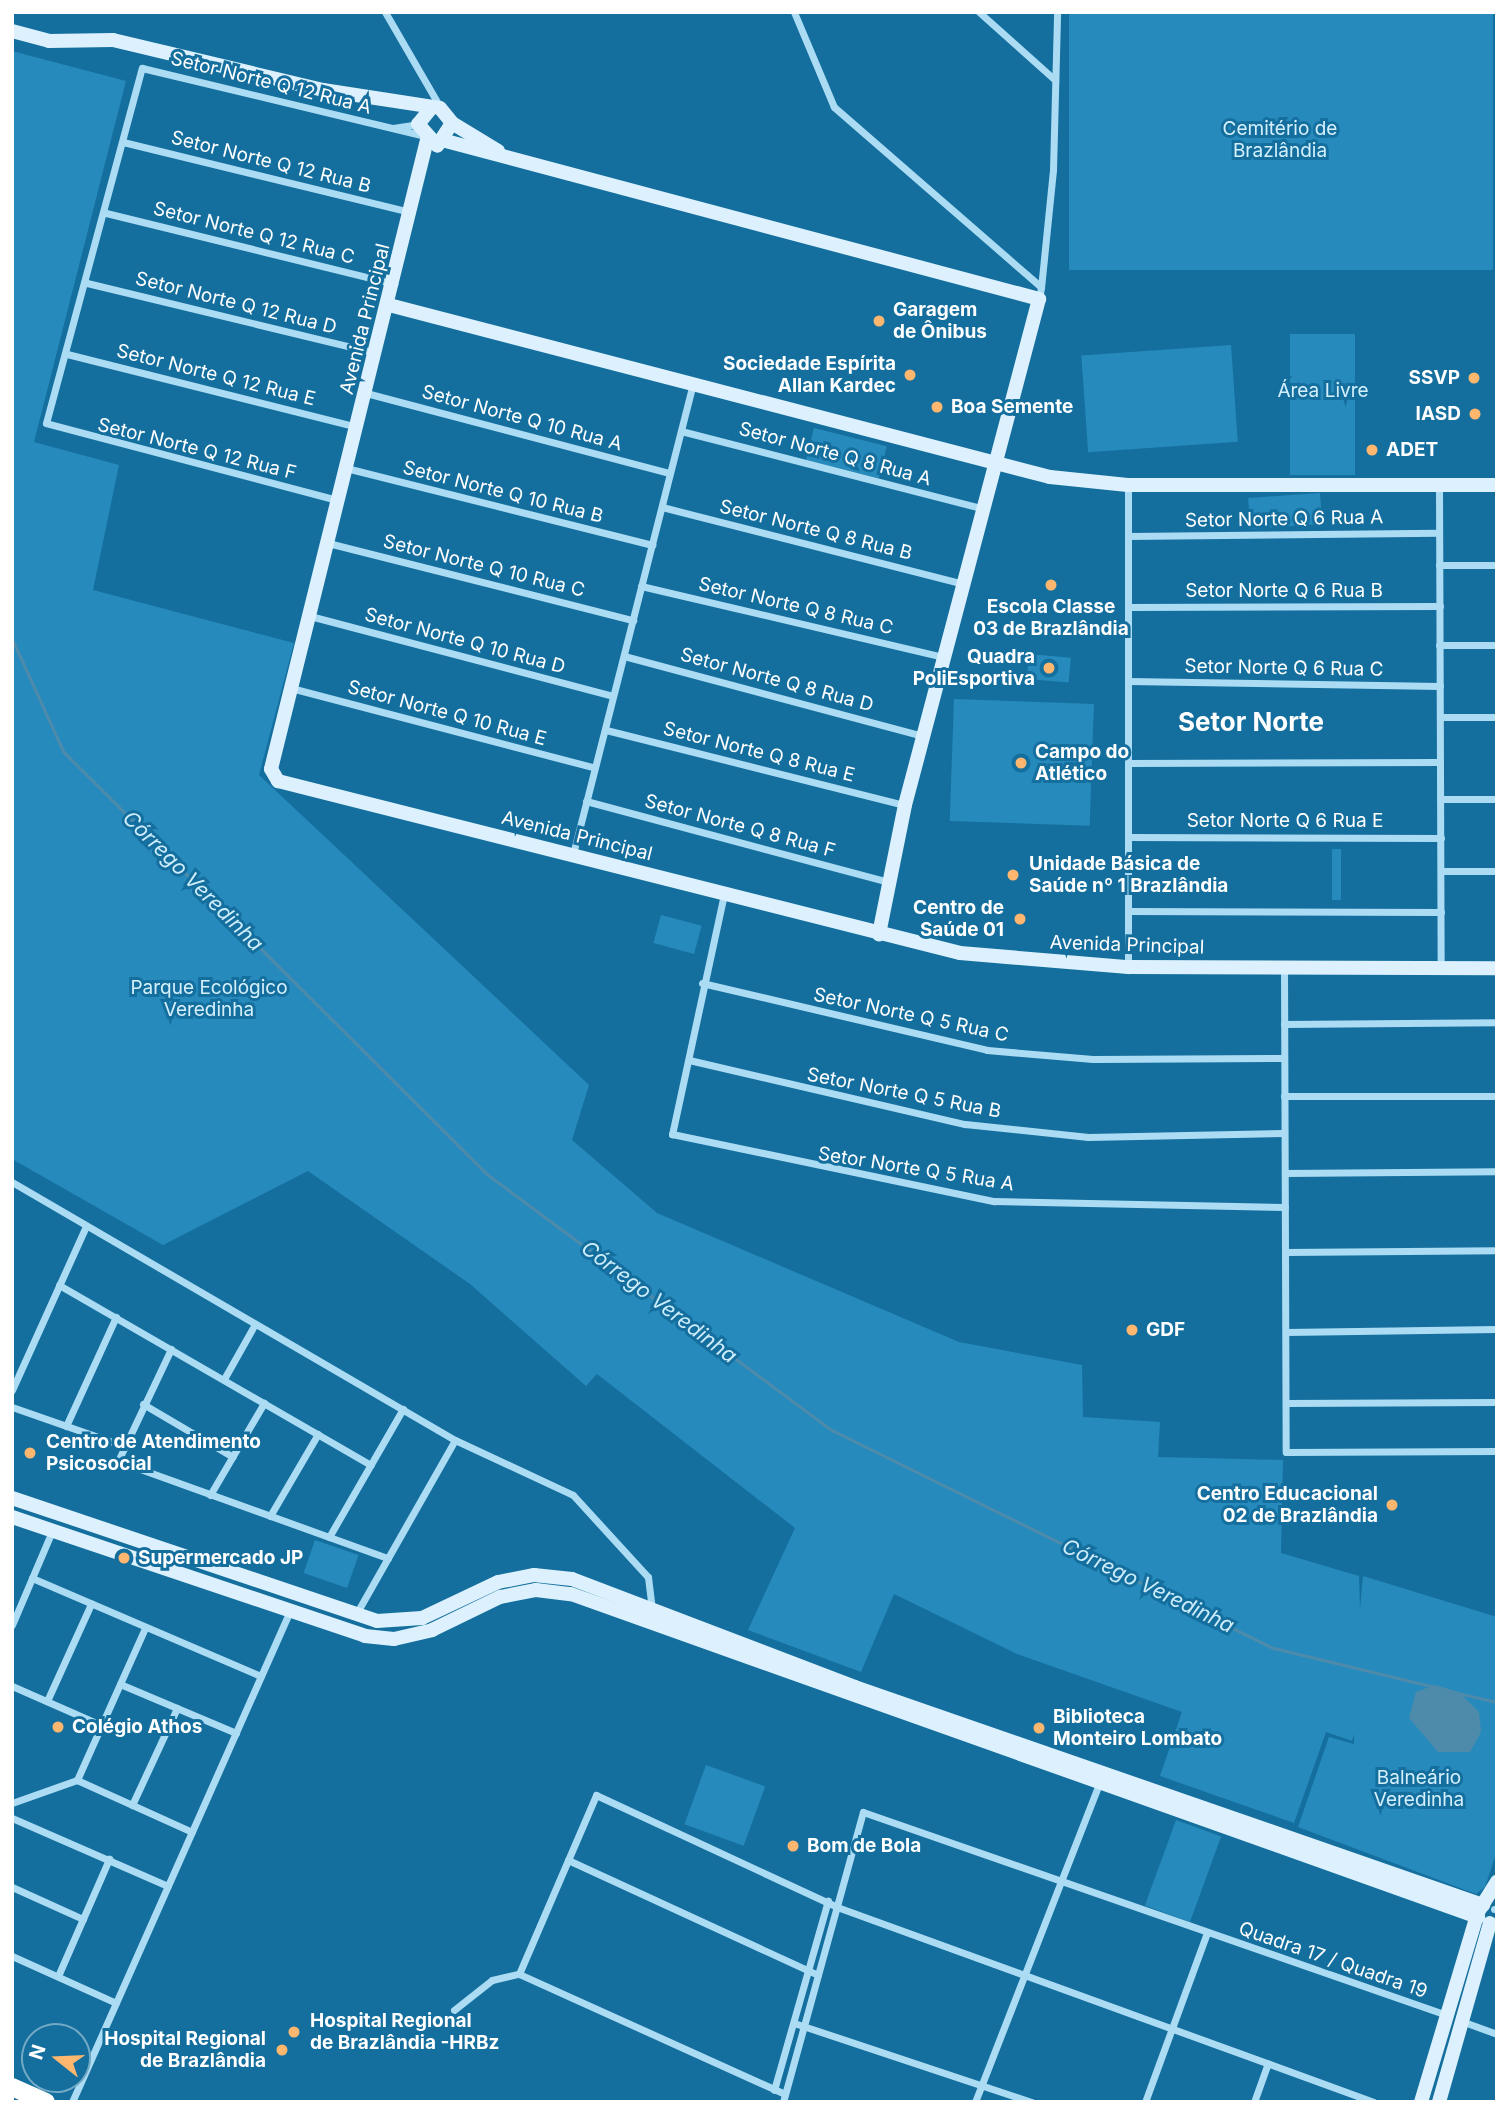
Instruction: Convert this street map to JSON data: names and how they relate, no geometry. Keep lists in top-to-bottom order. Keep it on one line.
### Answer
{"streets":{"street":["Setor Norte Q 12 Rua A","Setor Norte Q 12 Rua B","Setor Norte Q 12 Rua C","Setor Norte Q 12 Rua D","Avenida Principal","Setor Norte Q 12 Rua E","Setor Norte Q 10 Rua A","Setor Norte Q 12 Rua F","Setor Norte Q 8 Rua A","Setor Norte Q 10 Rua B","Setor Norte Q 6 Rua A","Setor Norte Q 8 Rua B","Setor Norte Q 10 Rua C","Setor Norte Q 6 Rua B","Setor Norte Q 8 Rua C","Setor Norte Q 10 Rua D","Setor Norte Q 6 Rua C","Setor Norte Q 8 Rua D","Setor Norte Q 10 Rua E","Setor Norte Q 8 Rua E","Setor Norte Q 6 Rua E","Setor Norte Q 8 Rua F","Setor Norte Q 5 Rua C","Setor Norte Q 5 Rua B","Setor Norte Q 5 Rua A","Quadra 17 / Quadra 19"]},"crossings":[["Setor Norte Q 12 Rua A","Setor Norte Q 12 Rua B"],["Setor Norte Q 12 Rua A","Avenida Principal"],["Setor Norte Q 12 Rua B","Avenida Principal"],["Setor Norte Q 12 Rua C","Avenida Principal"],["Setor Norte Q 12 Rua D","Avenida Principal"],["Avenida Principal","Setor Norte Q 12 Rua E"],["Avenida Principal","Setor Norte Q 10 Rua A"],["Avenida Principal","Setor Norte Q 12 Rua F"],["Avenida Principal","Setor Norte Q 10 Rua B"],["Avenida Principal","Setor Norte Q 10 Rua C"],["Avenida Principal","Setor Norte Q 10 Rua D"],["Avenida Principal","Setor Norte Q 10 Rua E"],["Setor Norte Q 12 Rua E","Setor Norte Q 12 Rua F"],["Setor Norte Q 5 Rua B","Setor Norte Q 5 Rua A"]],"districts":["Setor Norte"],"water":["Córrego Veredinha"],"parks":["Cemitério de Brazlândia","Área Livre","Parque Ecológico Veredinha","Balneário Veredinha"],"places":["Garagem de Ônibus","Sociedade Espírita Allan Kardec","SSVP","Boa Semente","IASD","ADET","Escola Classe 03 de Brazlândia","Quadra PoliEsportiva","Campo do Atlético","Unidade Básica de Saúde nº 1 Brazlândia","Centro de Saúde 01","GDF","Centro de Atendimento Psicosocial","Centro Educacional 02 de Brazlândia","Supermercado JP","Colégio Athos","Biblioteca Monteiro Lombato","Bom de Bola","Hospital Regional de Brazlândia -HRBz","Hospital Regional de Brazlândia"],"north":"left"}
